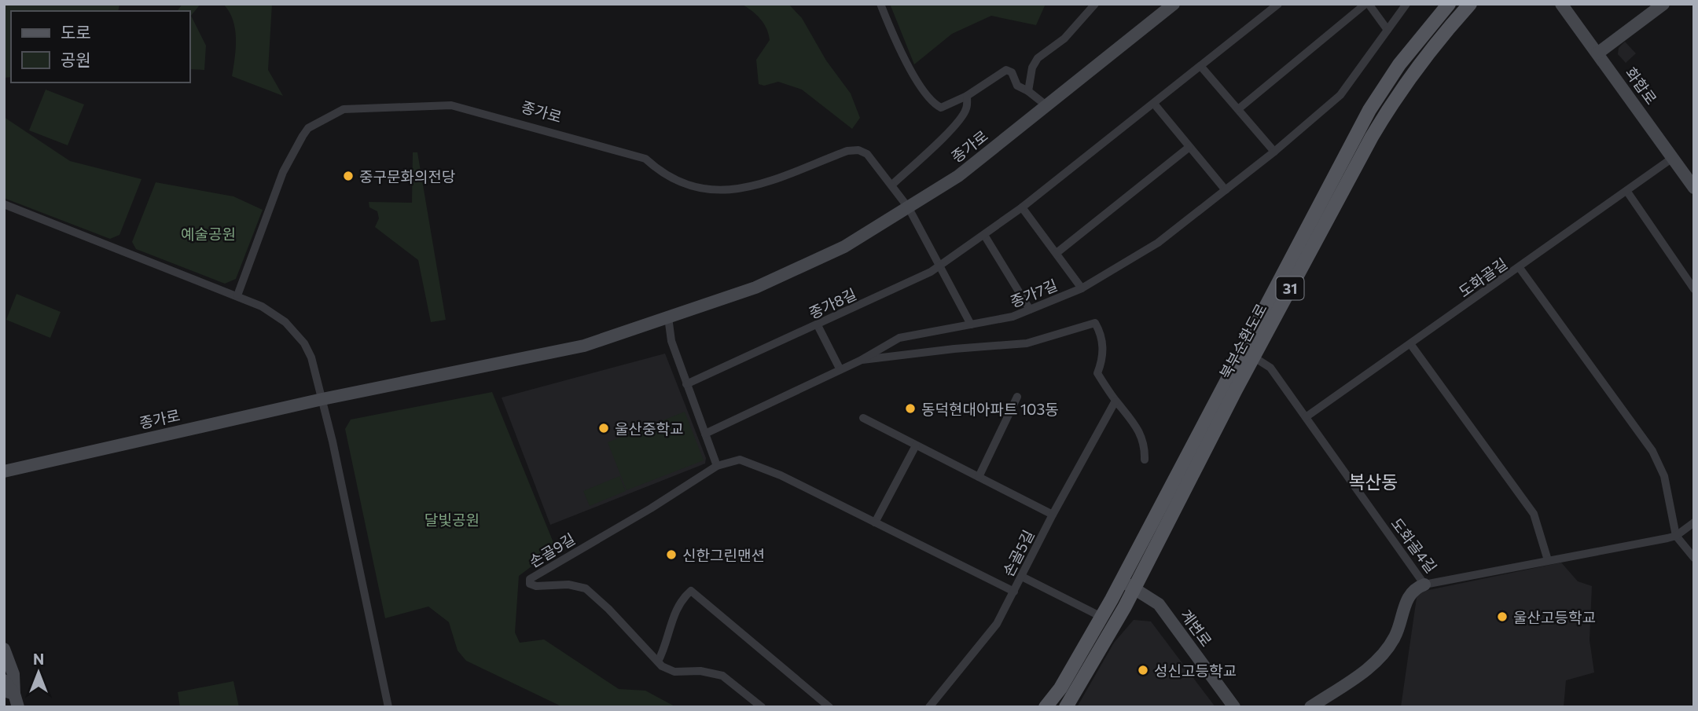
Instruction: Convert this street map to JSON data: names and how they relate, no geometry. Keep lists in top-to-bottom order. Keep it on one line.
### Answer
{"streets":{"main road":["화합로","종가로","31","북부순환도로","계변로"],"street":["도화골길","종가7길","종가8길","도화골4길","손골9길","손골5길"]},"crossings":[["화합로","도화골길"],["도화골길","도화골4길"],["북부순환도로","도화골4길"],["북부순환도로","계변로"]],"districts":["복산동"],"parks":["예술공원","달빛공원"],"places":["중구문화의전당","동덕현대아파트 103동","울산중학교","신한그린맨션","울산고등학교","성신고등학교"],"legend":["도로","공원"],"north":"top"}
